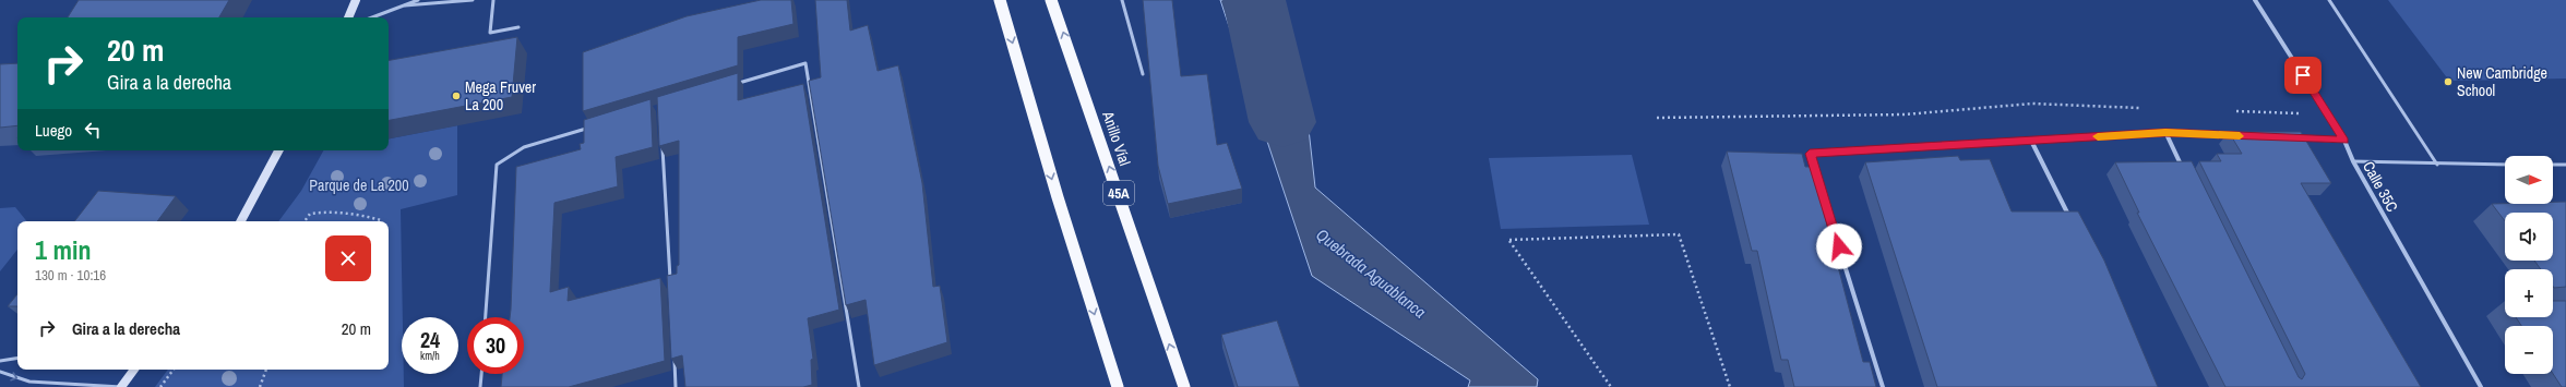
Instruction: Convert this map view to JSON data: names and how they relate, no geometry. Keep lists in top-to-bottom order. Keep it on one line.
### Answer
{"streets":{"highway":["Anillo Víal","45A"],"street":["Calle 35C"]},"water":["Quebrada Aguablanca"],"parks":["Parque de La 200"],"places":["New Cambridge School","Mega Fruver La 200"],"north":"right","page":{"turn":["20 m","Gira a la derecha"],"then":"Luego","map_buttons":["+","−"],"heading":["1 min","130 m · 10:16"],"list":[{"name":"Gira a la derecha","value":"20 m"}],"speed":"24 km/h","limit":"30"}}
